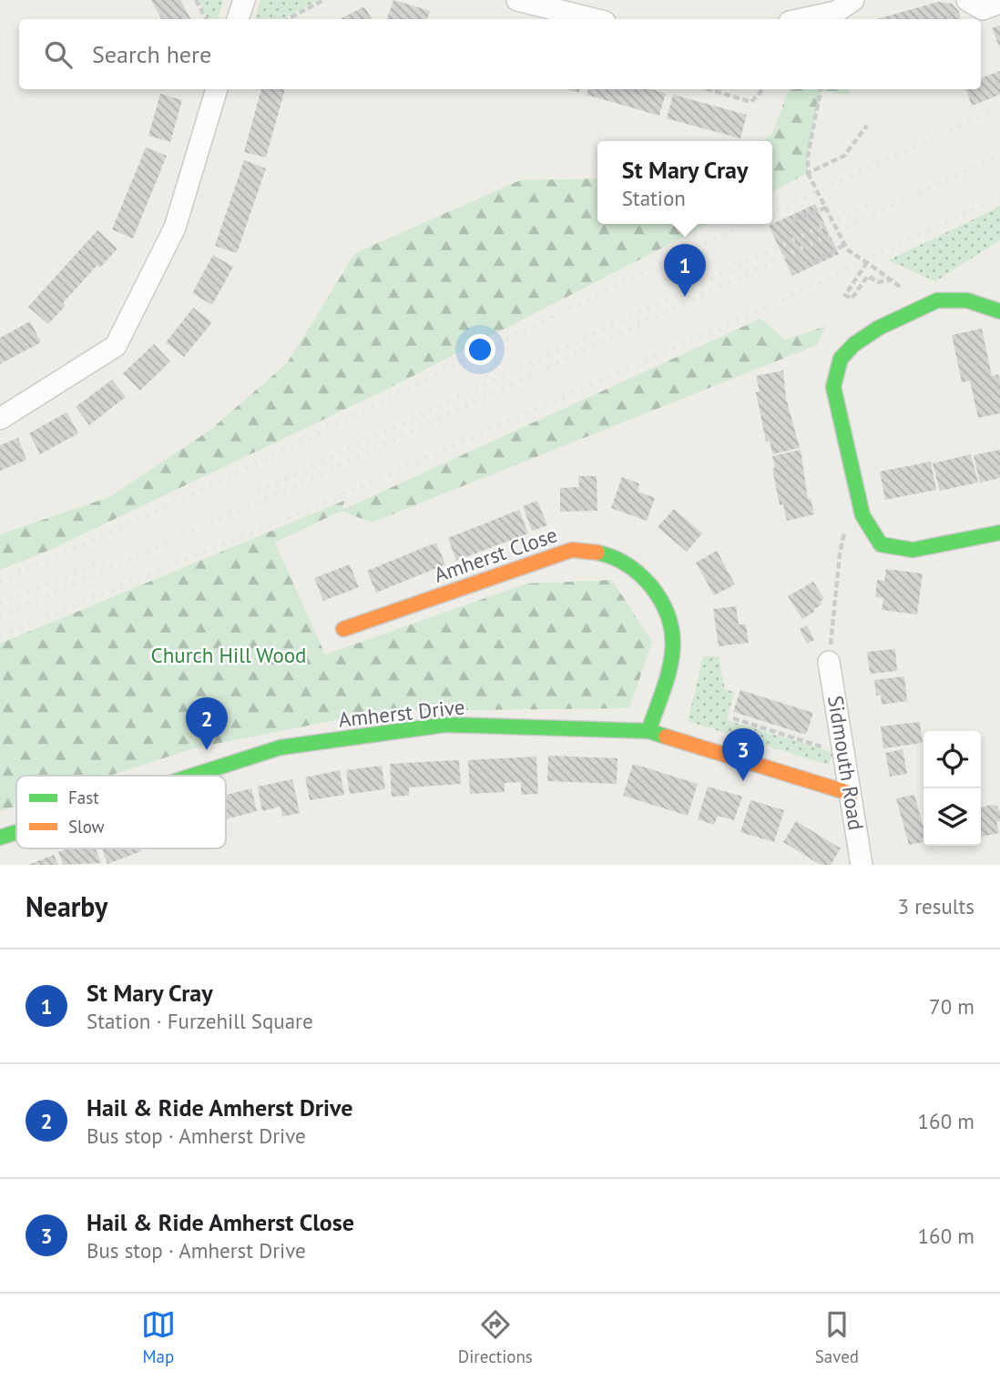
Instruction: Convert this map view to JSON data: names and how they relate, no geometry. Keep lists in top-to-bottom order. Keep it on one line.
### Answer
{"streets":{"street":["Amherst Close","Amherst Drive","Sidmouth Road"]},"crossings":[["Amherst Close","Amherst Drive"],["Amherst Drive","Sidmouth Road"]],"parks":["Church Hill Wood"],"legend":["Fast","Slow"],"page":{"search":"Search here","popup":["St Mary Cray","Station"],"pins":["1","2","3"],"heading":["Nearby","3 results"],"list":[{"mark":"1","name":"St Mary Cray","note":"Station · Furzehill Square","value":"70 m"},{"mark":"2","name":"Hail & Ride Amherst Drive","note":"Bus stop · Amherst Drive","value":"160 m"},{"mark":"3","name":"Hail & Ride Amherst Close","note":"Bus stop · Amherst Drive","value":"160 m"}],"nav":["Map","Directions","Saved"]}}
